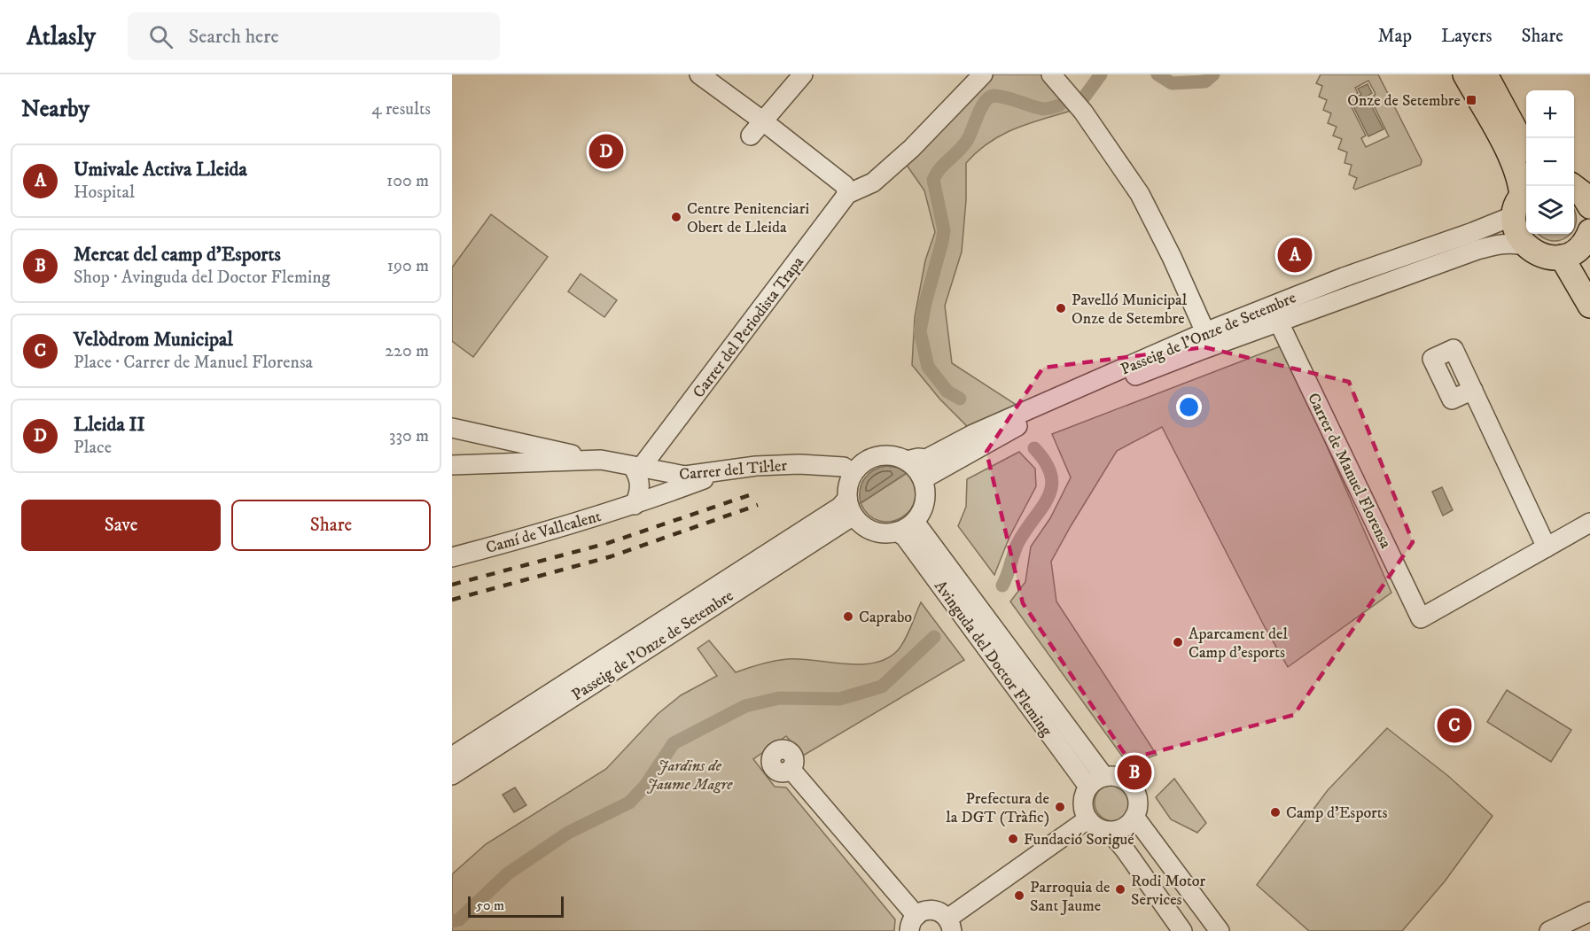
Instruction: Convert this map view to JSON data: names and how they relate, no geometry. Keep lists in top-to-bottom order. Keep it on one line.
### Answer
{"streets":{"street":["Carrer del Periodista Trapa","Passeig de l'Onze de Setembre","Carrer del Til·ler","Carrer de Manuel Florensa","Camí de Vallcalent","Avinguda del Doctor Fleming"]},"crossings":[["Carrer del Periodista Trapa","Carrer del Til·ler"],["Passeig de l'Onze de Setembre","Carrer del Til·ler"],["Passeig de l'Onze de Setembre","Carrer de Manuel Florensa"],["Passeig de l'Onze de Setembre","Avinguda del Doctor Fleming"],["Carrer del Til·ler","Camí de Vallcalent"],["Carrer del Til·ler","Avinguda del Doctor Fleming"]],"parks":["Jardins de Jaume Magre"],"places":{"transit":["Onze de Setembre"],"other":["Centre Penitenciari Obert de Lleida","Pavelló Municipal Onze de Setembre","Caprabo","Aparcament del Camp d'esports","Prefectura de la DGT (Tràfic)","Camp d'Esports","Fundació Sorigué","Rodi Motor Services","Parroquia de Sant Jaume"]},"scale_bar":"50 m","page":{"header":"Atlasly","search":"Search here","nav":["Map","Layers","Share"],"heading":["Nearby","4 results"],"map_buttons":["+","−"],"pins":["D","A","C","B"],"list":[{"mark":"A","name":"Umivale Activa Lleida","note":"Hospital","value":"100 m"},{"mark":"B","name":"Mercat del camp d'Esports","note":"Shop · Avinguda del Doctor Fleming","value":"190 m"},{"mark":"C","name":"Velòdrom Municipal","note":"Place · Carrer de Manuel Florensa","value":"220 m"},{"mark":"D","name":"Lleida II","note":"Place","value":"330 m"}],"buttons":["Save","Share"],"scale":"50 m"}}
